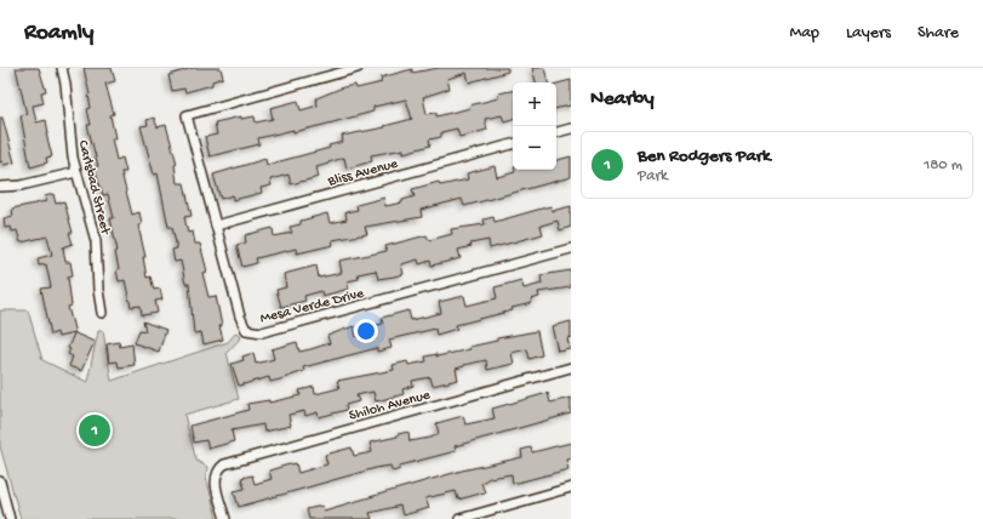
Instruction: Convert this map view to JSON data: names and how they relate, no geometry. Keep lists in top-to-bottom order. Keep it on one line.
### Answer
{"streets":{"street":["Bliss Avenue","Carlsbad Street","Mesa Verde Drive","Shiloh Avenue"]},"crossings":[["Bliss Avenue","Mesa Verde Drive"]],"page":{"header":"Roamly","nav":["Map","Layers","Share"],"heading":"Nearby","map_buttons":["+","−"],"list":[{"mark":"1","name":"Ben Rodgers Park","note":"Park","value":"180 m"}],"pins":"1"}}
